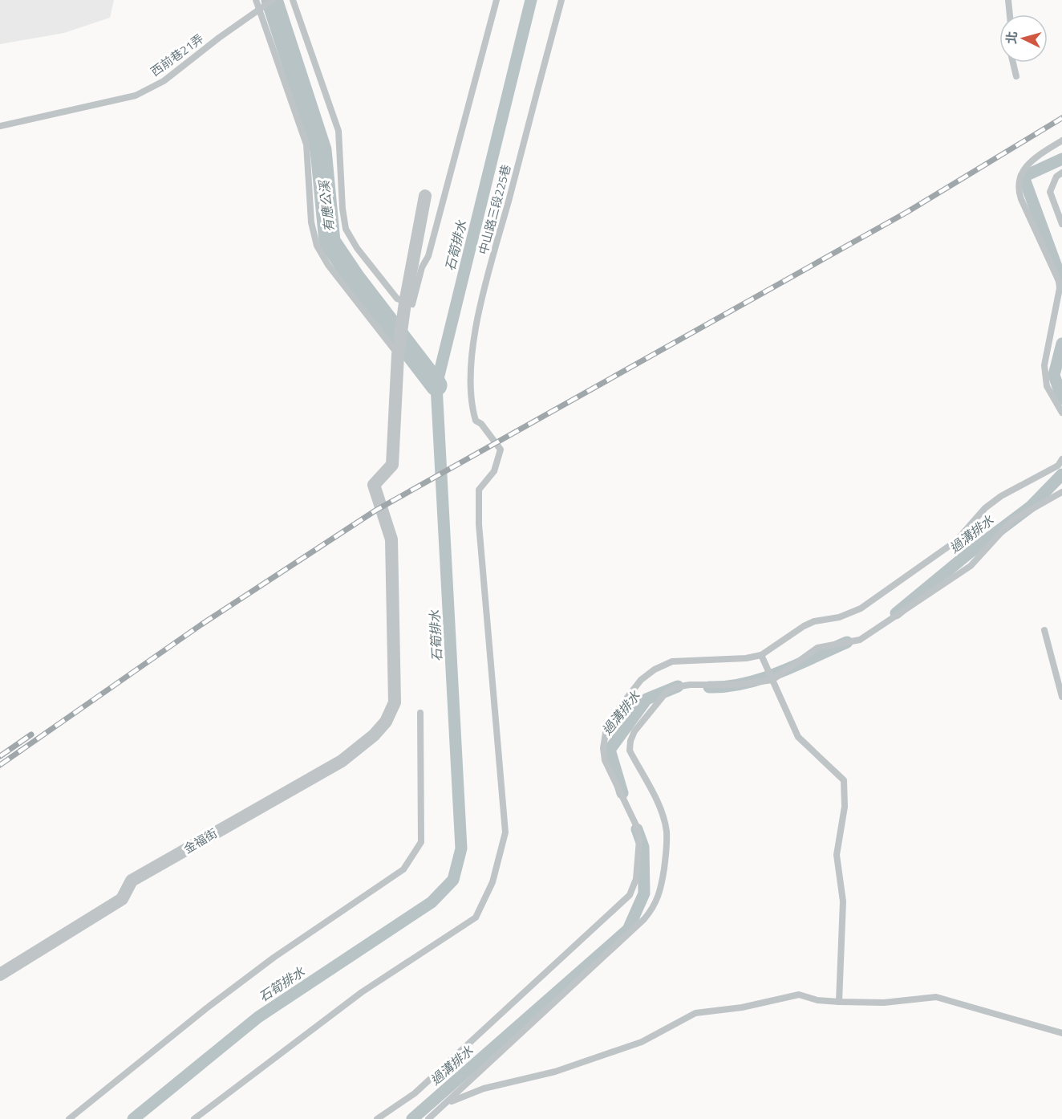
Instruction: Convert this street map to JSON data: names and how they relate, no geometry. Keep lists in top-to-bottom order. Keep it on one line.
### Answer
{"streets":{"street":["金福街"],"lane":["西前巷21弄","中山路三段225巷"]},"water":["有應公溪","石筍排水","過溝排水"],"north":"left"}
